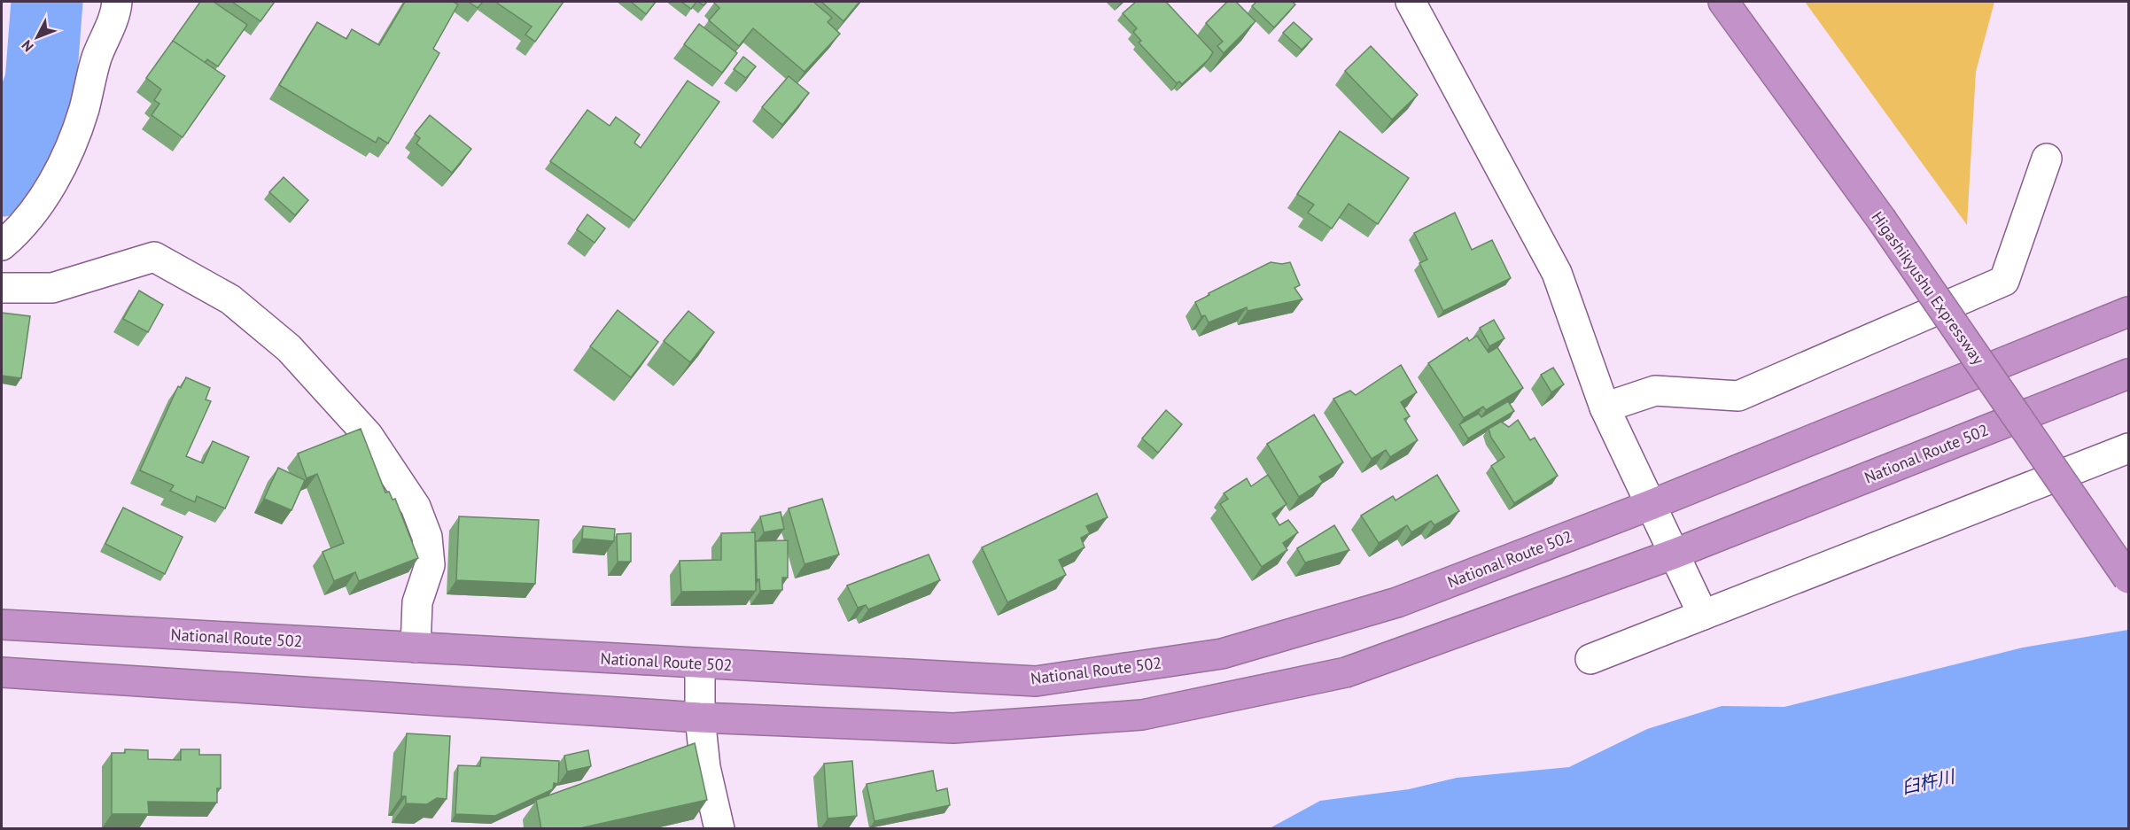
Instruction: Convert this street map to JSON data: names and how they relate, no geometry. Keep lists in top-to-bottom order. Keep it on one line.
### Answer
{"streets":{"highway":["Higashikyushu Expressway","National Route 502"]},"water":["臼杵川"],"north":"bottom left"}
